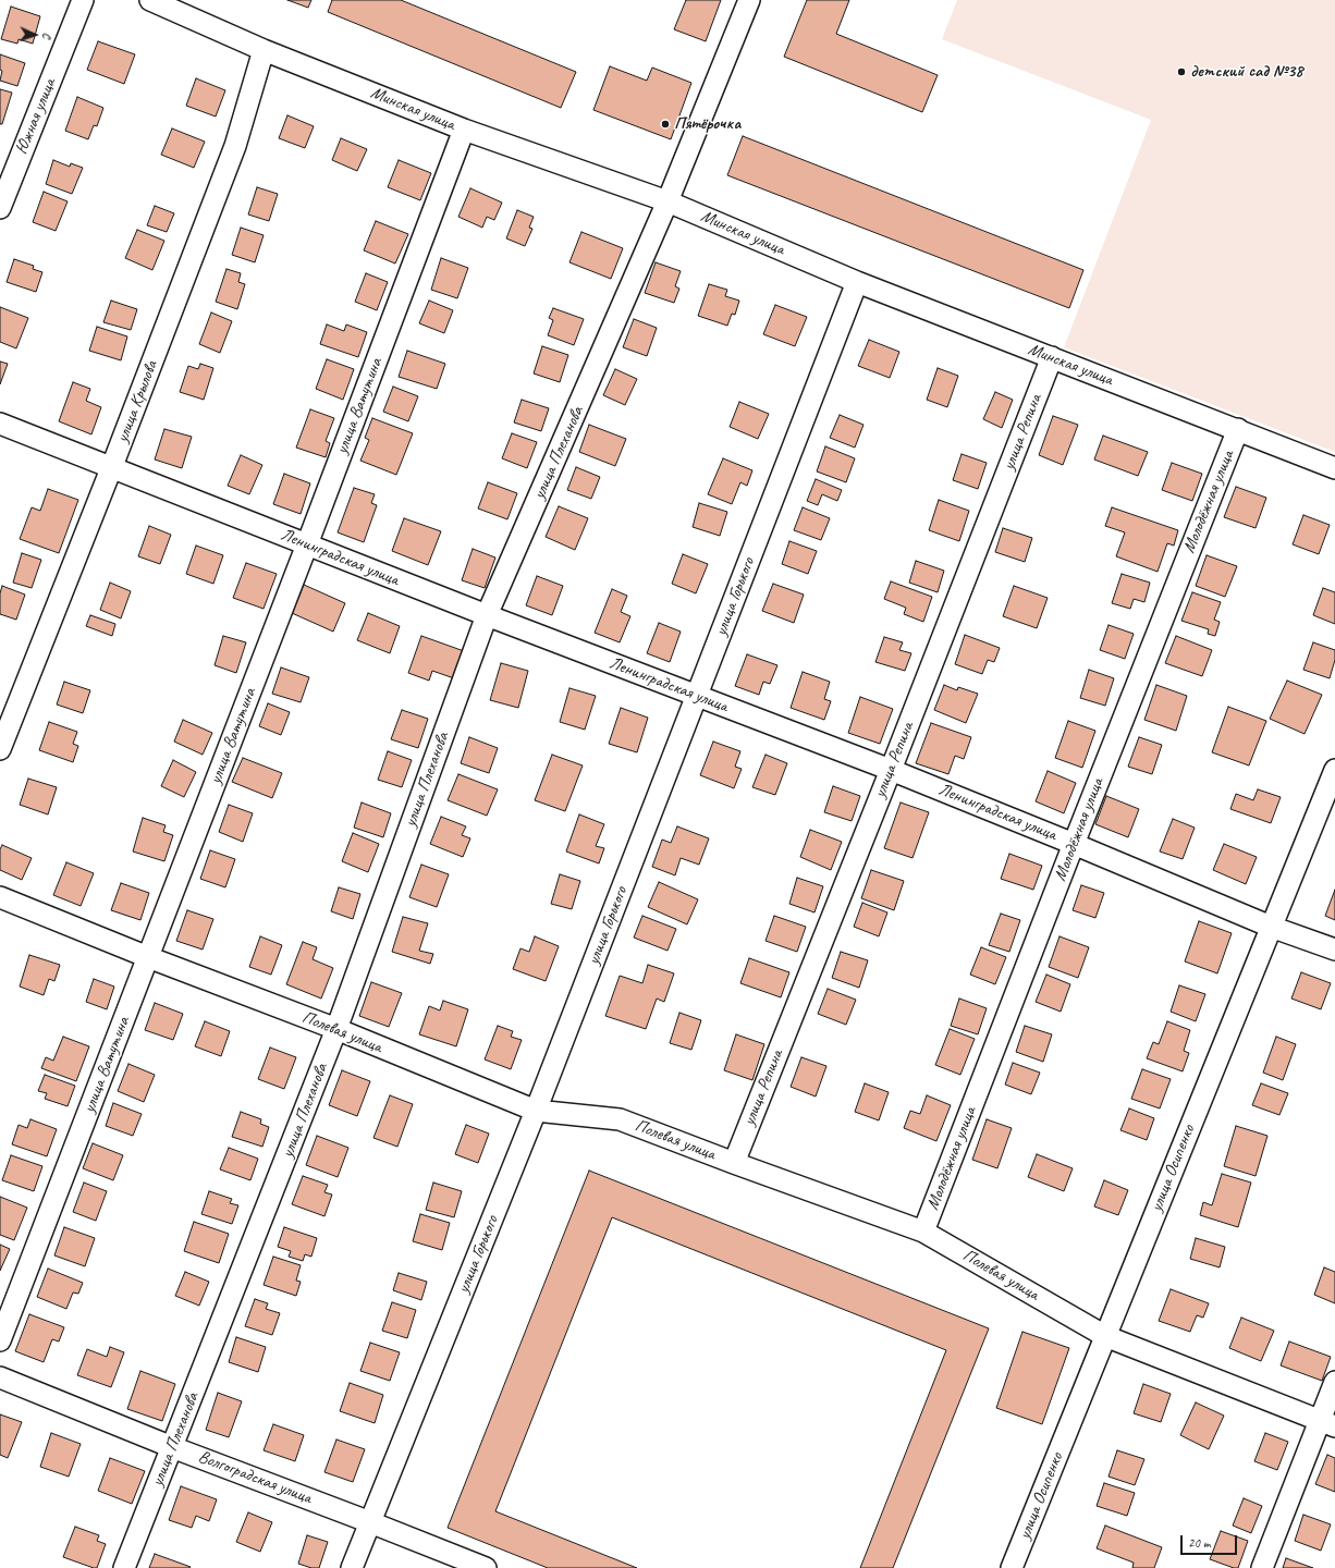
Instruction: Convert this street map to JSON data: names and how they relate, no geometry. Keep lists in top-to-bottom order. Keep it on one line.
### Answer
{"streets":{"street":["Минская улица","Южная улица","улица Крылова","улица Ватутина","улица Репина","улица Плеханова","Молодёжная улица","Ленинградская улица","улица Горького","Полевая улица","улица Осипенко","Волгоградская улица"]},"crossings":[["Минская улица","улица Крылова"],["Минская улица","улица Ватутина"],["Минская улица","улица Репина"],["Минская улица","улица Плеханова"],["Минская улица","Молодёжная улица"],["Минская улица","улица Горького"],["улица Крылова","Ленинградская улица"],["улица Ватутина","Ленинградская улица"],["улица Ватутина","Полевая улица"],["улица Репина","Ленинградская улица"],["улица Репина","Полевая улица"],["улица Плеханова","Ленинградская улица"],["улица Плеханова","Полевая улица"],["улица Плеханова","Волгоградская улица"],["Молодёжная улица","Ленинградская улица"],["Молодёжная улица","Полевая улица"],["Ленинградская улица","улица Горького"],["Ленинградская улица","улица Осипенко"],["улица Горького","Полевая улица"],["улица Горького","Волгоградская улица"],["Полевая улица","улица Осипенко"]],"places":["детский сад №38","Пятёрочка"],"scale_bar":"20 m","north":"right"}
